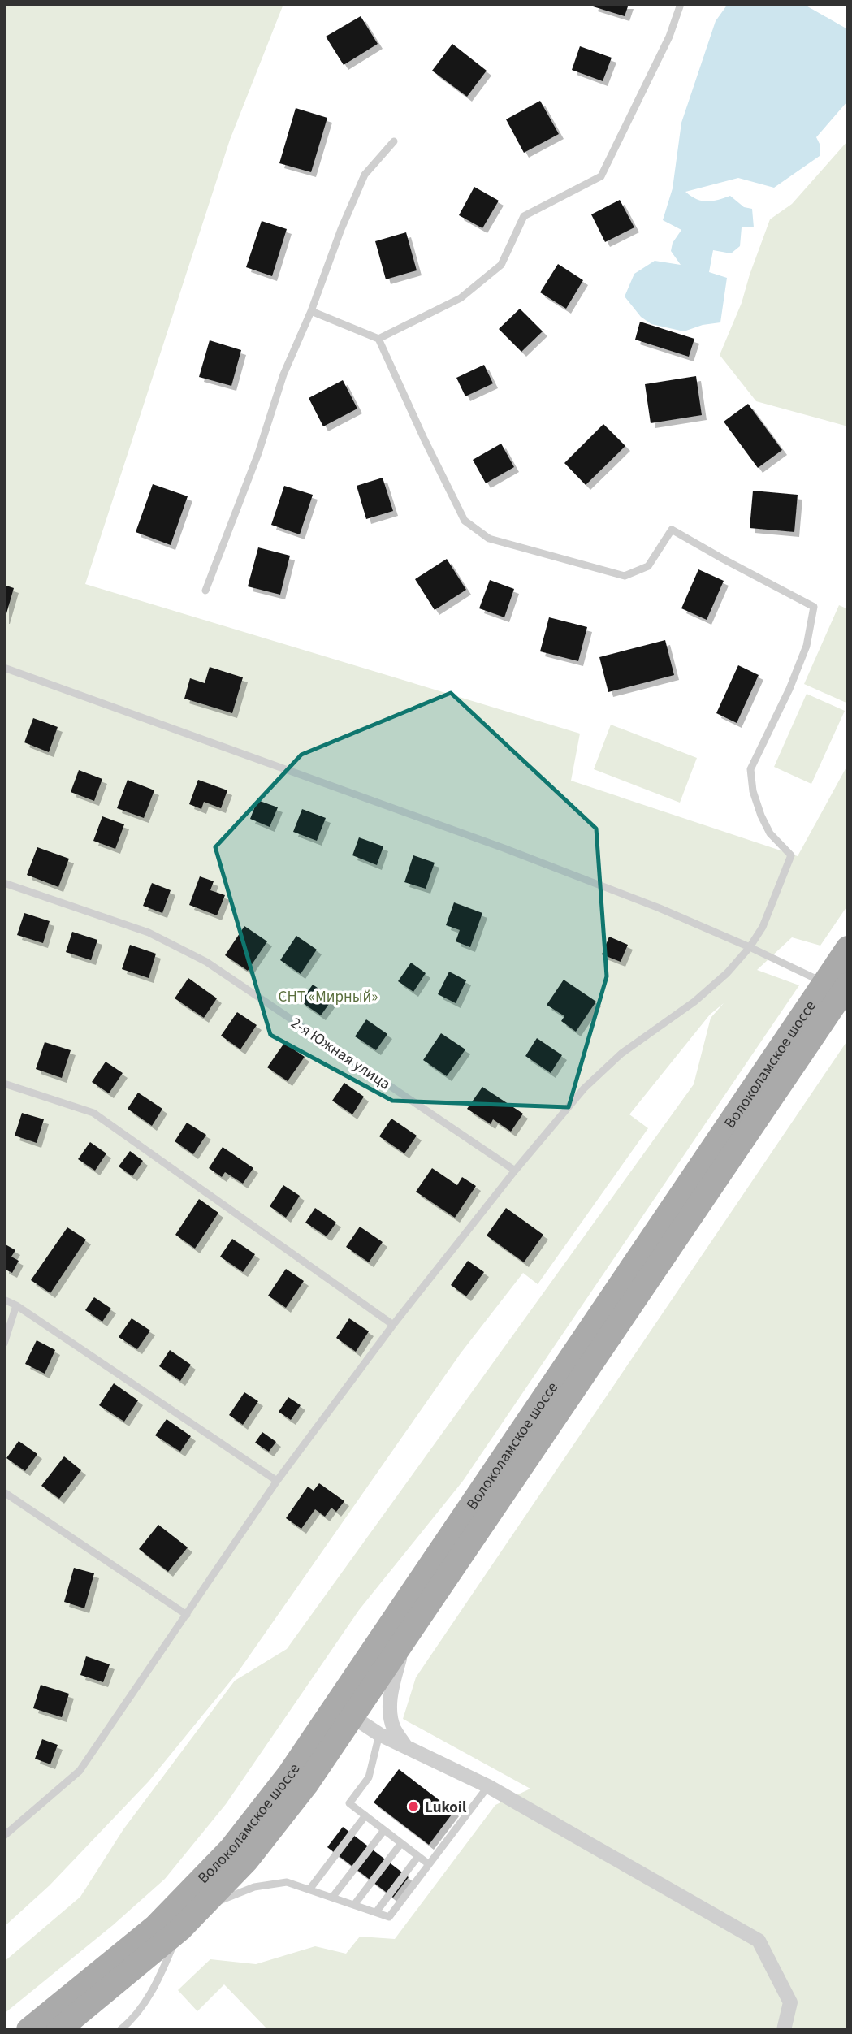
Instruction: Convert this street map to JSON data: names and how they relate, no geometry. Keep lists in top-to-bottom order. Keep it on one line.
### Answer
{"streets":{"main road":["Волоколамское шоссе"],"lane":["2-я Южная улица"]},"parks":["СНТ «Мирный»"],"places":["Lukoil"]}
